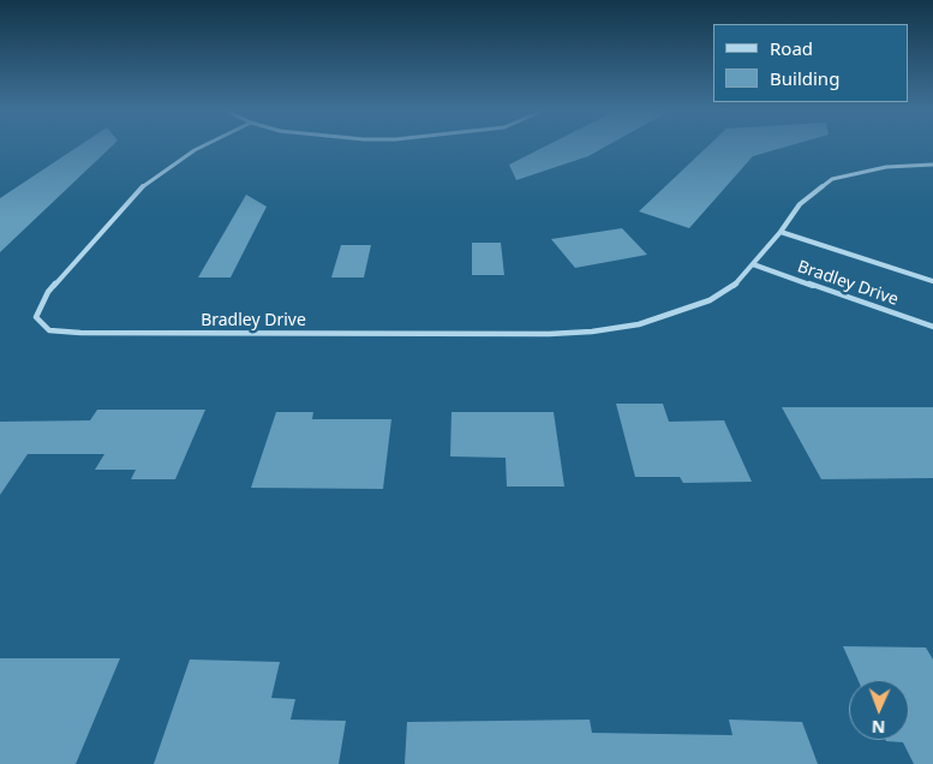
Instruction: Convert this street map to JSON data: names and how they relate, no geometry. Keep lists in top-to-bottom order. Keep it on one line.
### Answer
{"streets":{"street":["Bradley Drive"]},"legend":["Road","Building"],"north":"bottom"}
